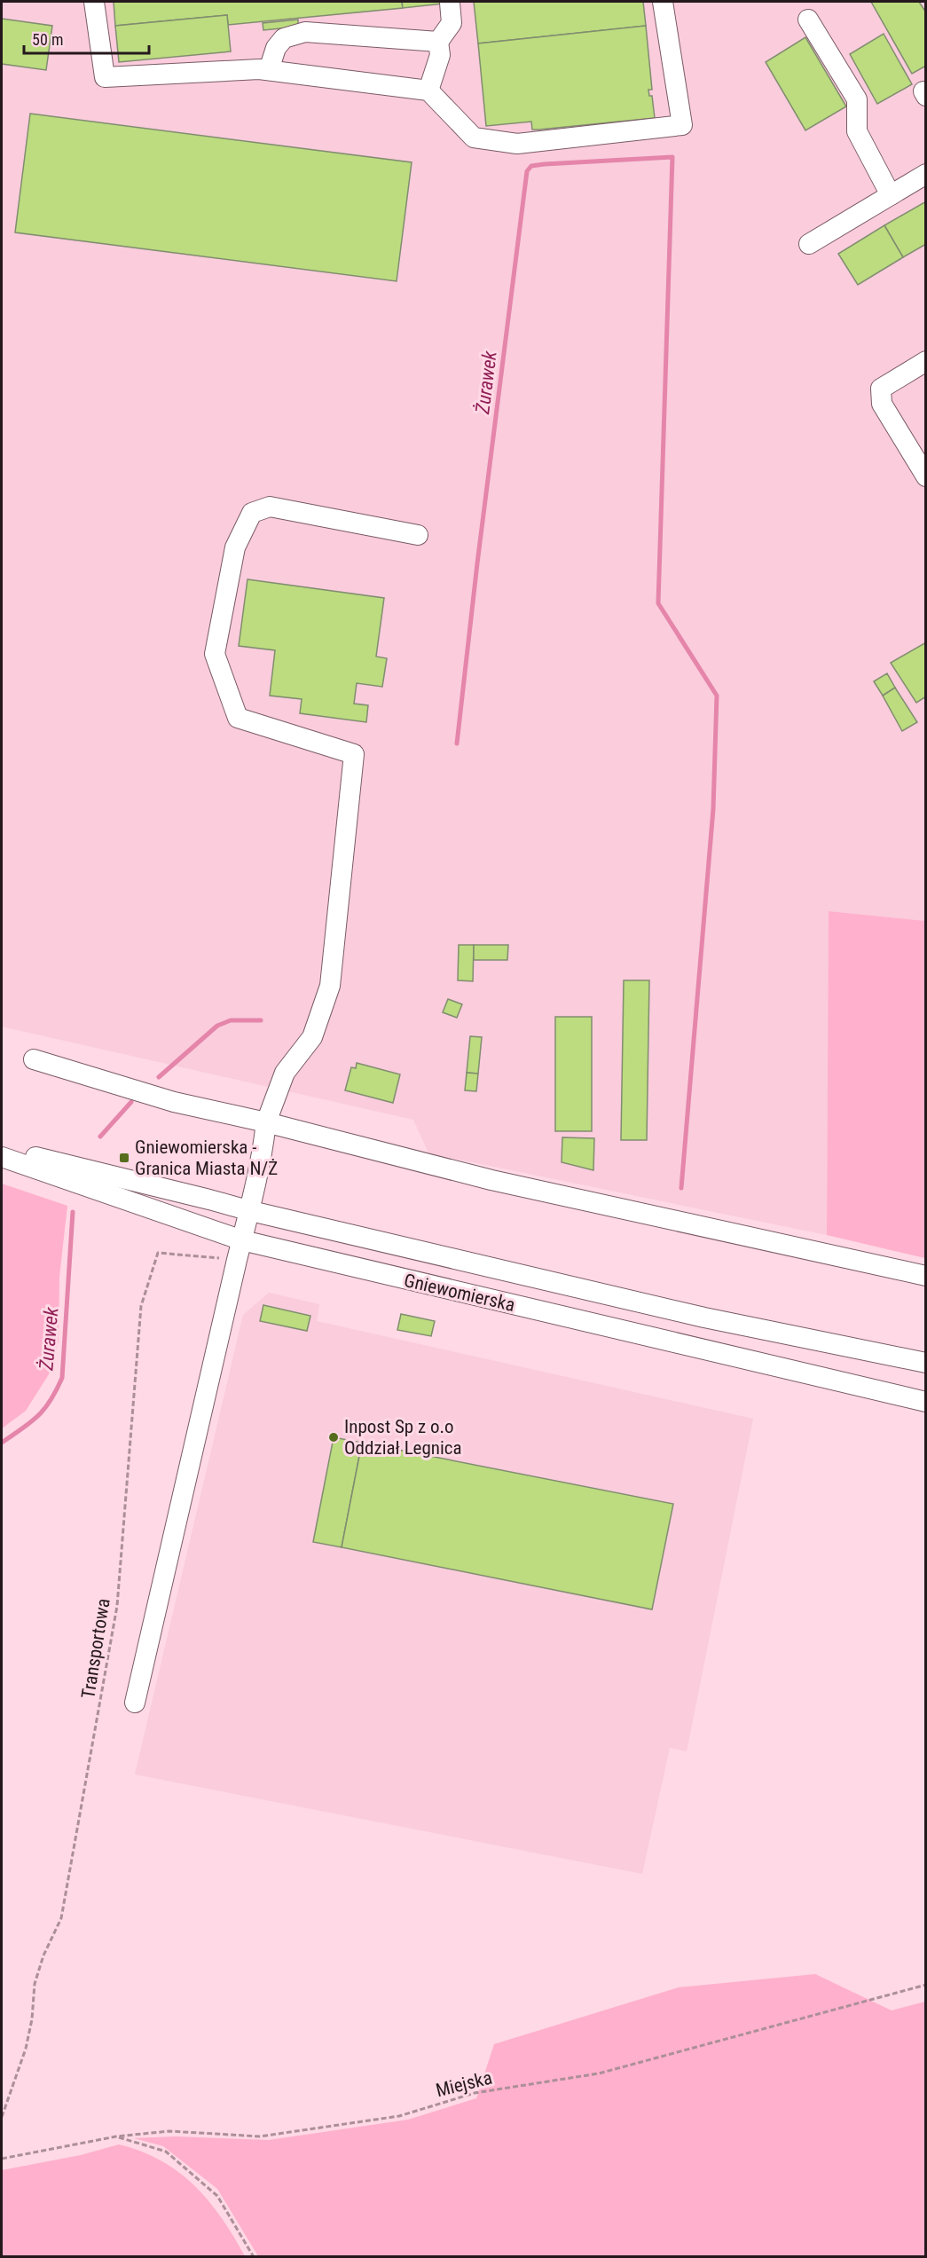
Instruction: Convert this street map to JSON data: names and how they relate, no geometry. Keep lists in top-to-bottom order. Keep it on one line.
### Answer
{"streets":{"street":["Gniewomierska"],"path":["Transportowa","Miejska"]},"water":["Żurawek"],"places":{"transit":["Gniewomierska - Granica Miasta N/Ż"],"other":["Inpost Sp z o.o Oddział Legnica"]},"scale_bar":"50 m"}
